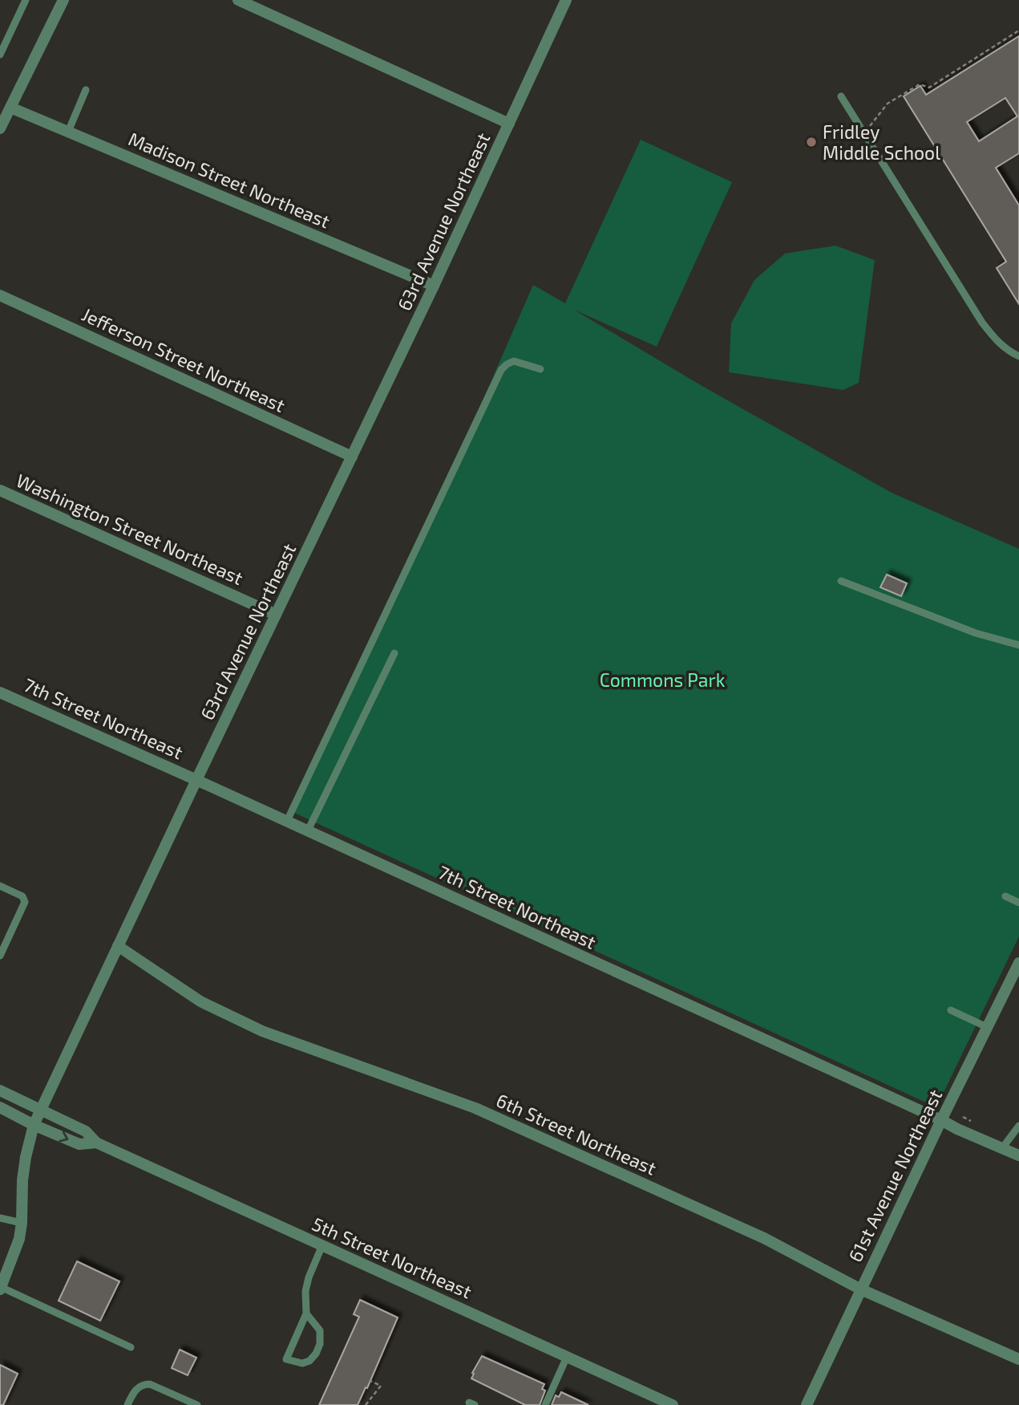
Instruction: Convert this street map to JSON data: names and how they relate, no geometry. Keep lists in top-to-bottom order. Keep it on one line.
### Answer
{"streets":{"street":["Madison Street Northeast","63rd Avenue Northeast","Jefferson Street Northeast","Washington Street Northeast","7th Street Northeast","6th Street Northeast","61st Avenue Northeast","5th Street Northeast"]},"crossings":[["Madison Street Northeast","63rd Avenue Northeast"],["63rd Avenue Northeast","Jefferson Street Northeast"],["63rd Avenue Northeast","Washington Street Northeast"],["63rd Avenue Northeast","7th Street Northeast"],["63rd Avenue Northeast","6th Street Northeast"],["63rd Avenue Northeast","5th Street Northeast"],["7th Street Northeast","61st Avenue Northeast"],["6th Street Northeast","61st Avenue Northeast"]],"parks":["Commons Park"],"places":["Fridley Middle School"]}
